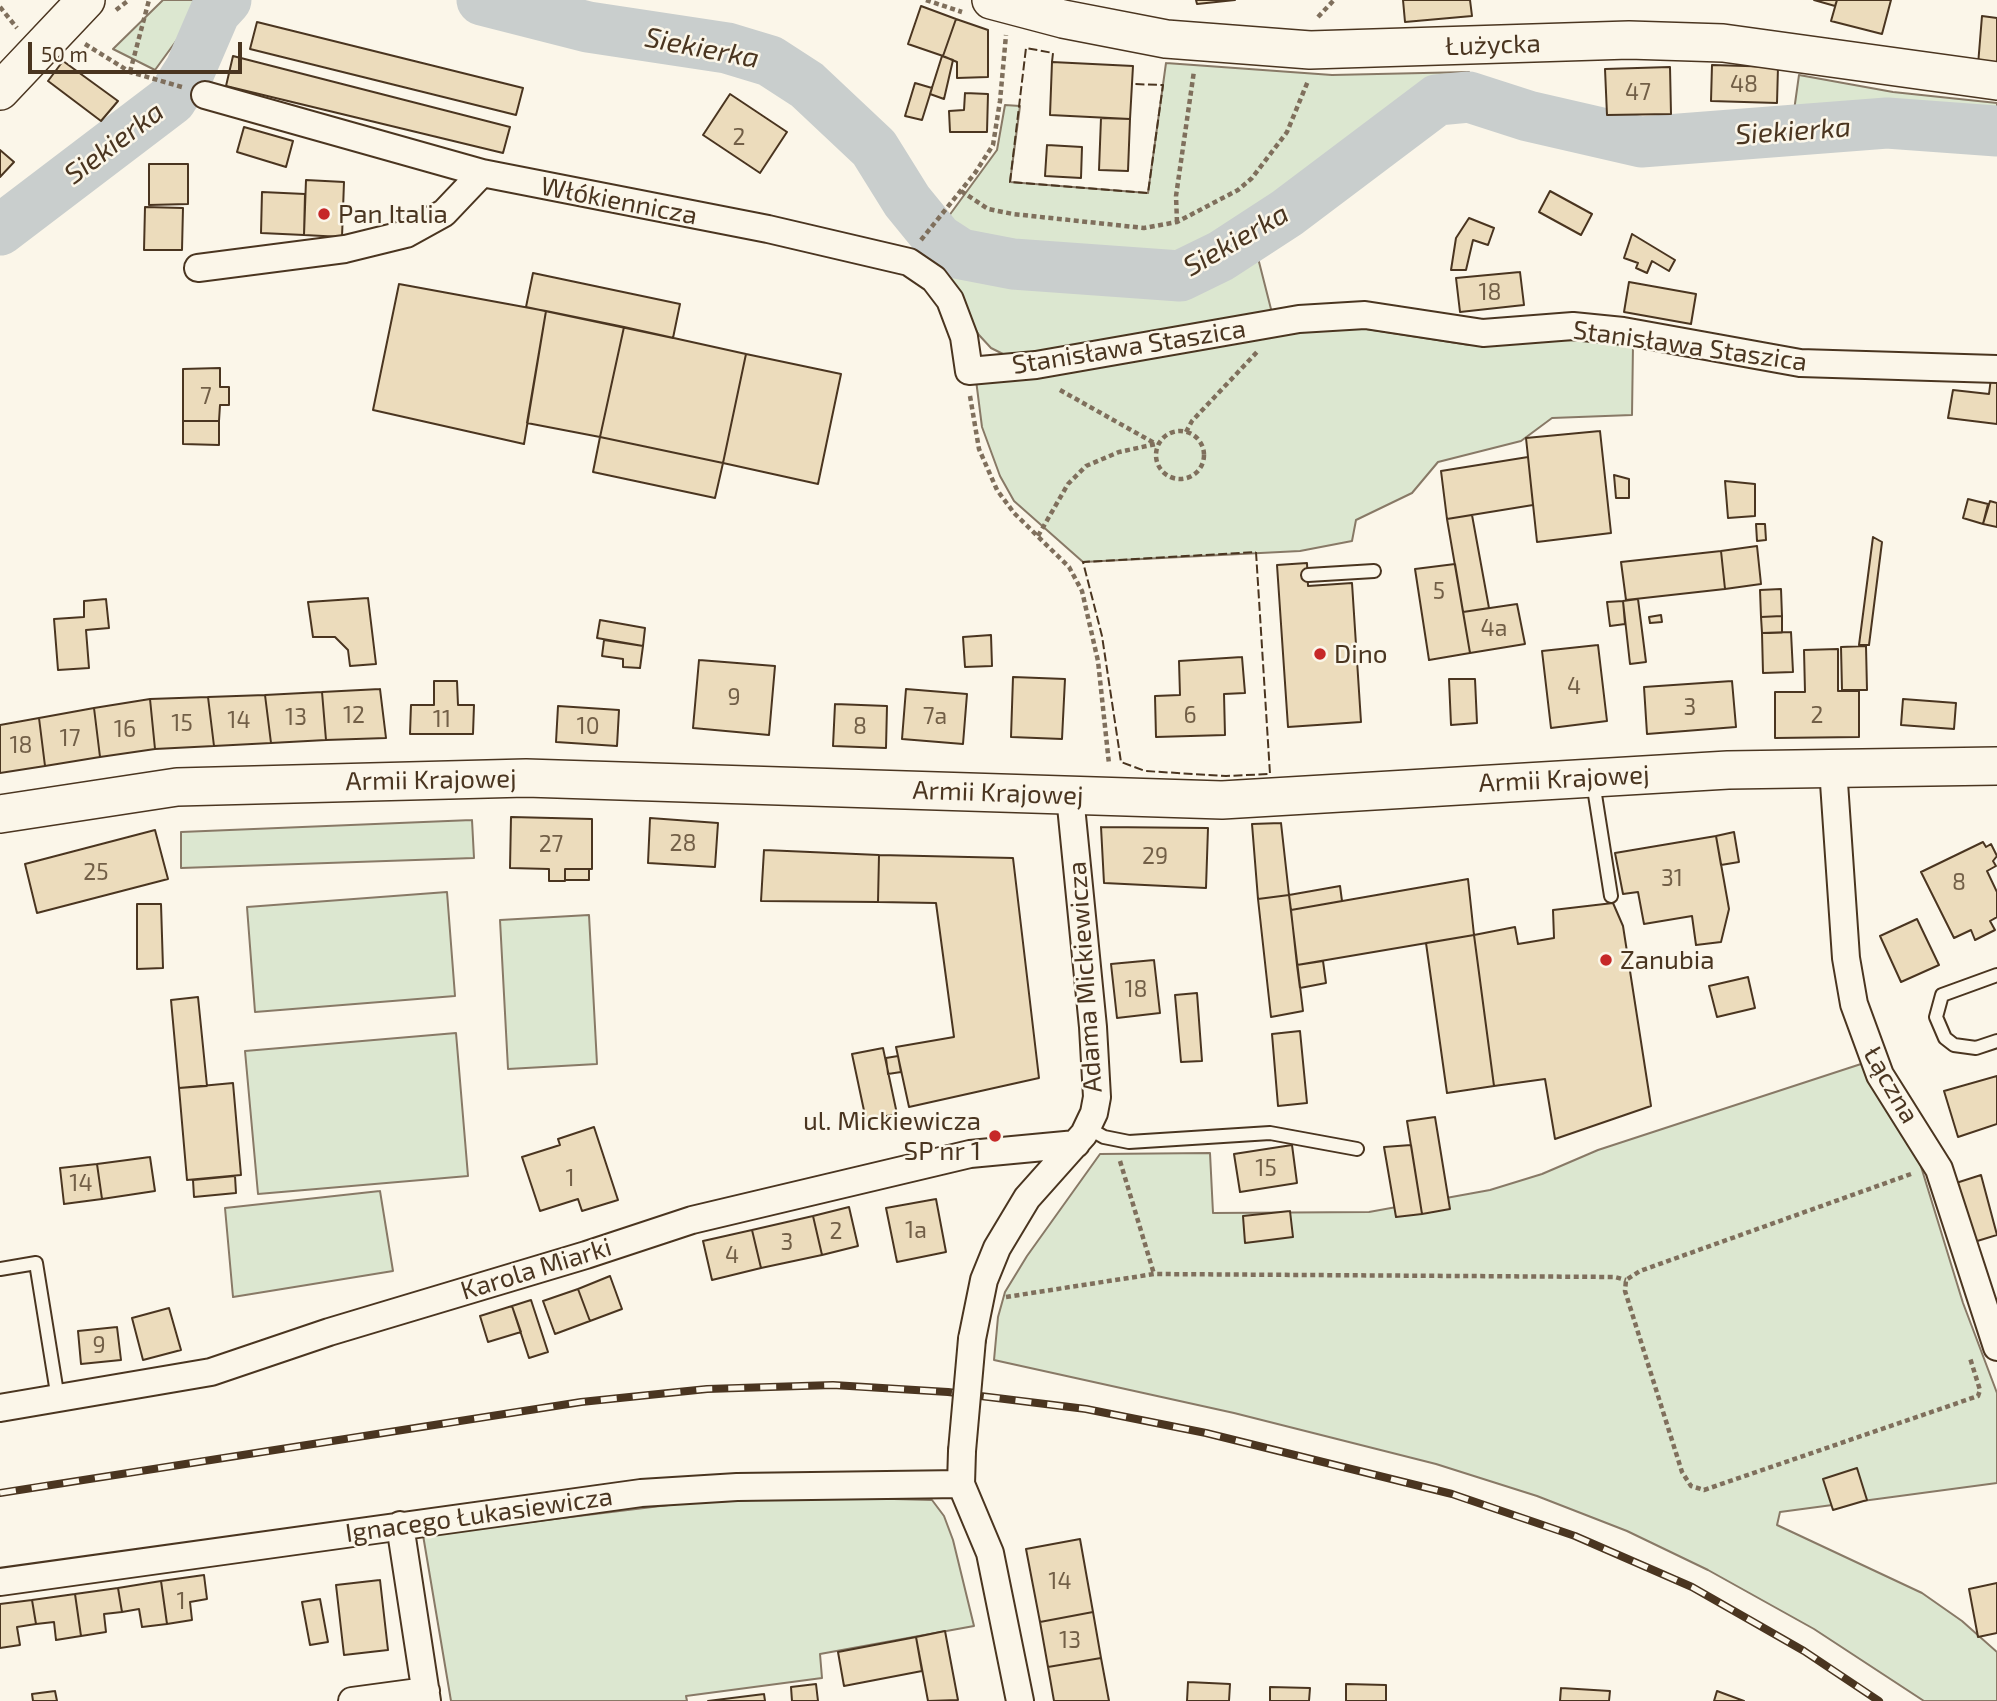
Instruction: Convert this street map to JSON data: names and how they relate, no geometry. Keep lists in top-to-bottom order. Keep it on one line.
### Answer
{"streets":{"main road":["Łużycka","Armii Krajowej"],"street":["Włókiennicza","Stanisława Staszica","Adama Mickiewicza","Łączna","Karola Miarki","Ignacego Łukasiewicza"]},"crossings":[["Włókiennicza","Stanisława Staszica"],["Armii Krajowej","Adama Mickiewicza"],["Armii Krajowej","Łączna"],["Adama Mickiewicza","Karola Miarki"],["Adama Mickiewicza","Ignacego Łukasiewicza"]],"water":["Siekierka"],"places":["Pan Italia","Dino","Zanubia","ul. Mickiewicza SP nr 1"],"house_numbers":["48","47","2","18","7","5","4a","4","9","3","12","6","2","7a","13","11","14","15","10","8","16","17","18","28","27","29","25","31","8","18","15","1","14","1a","2","3","4","9","14","1","13"],"scale_bar":"50 m"}
